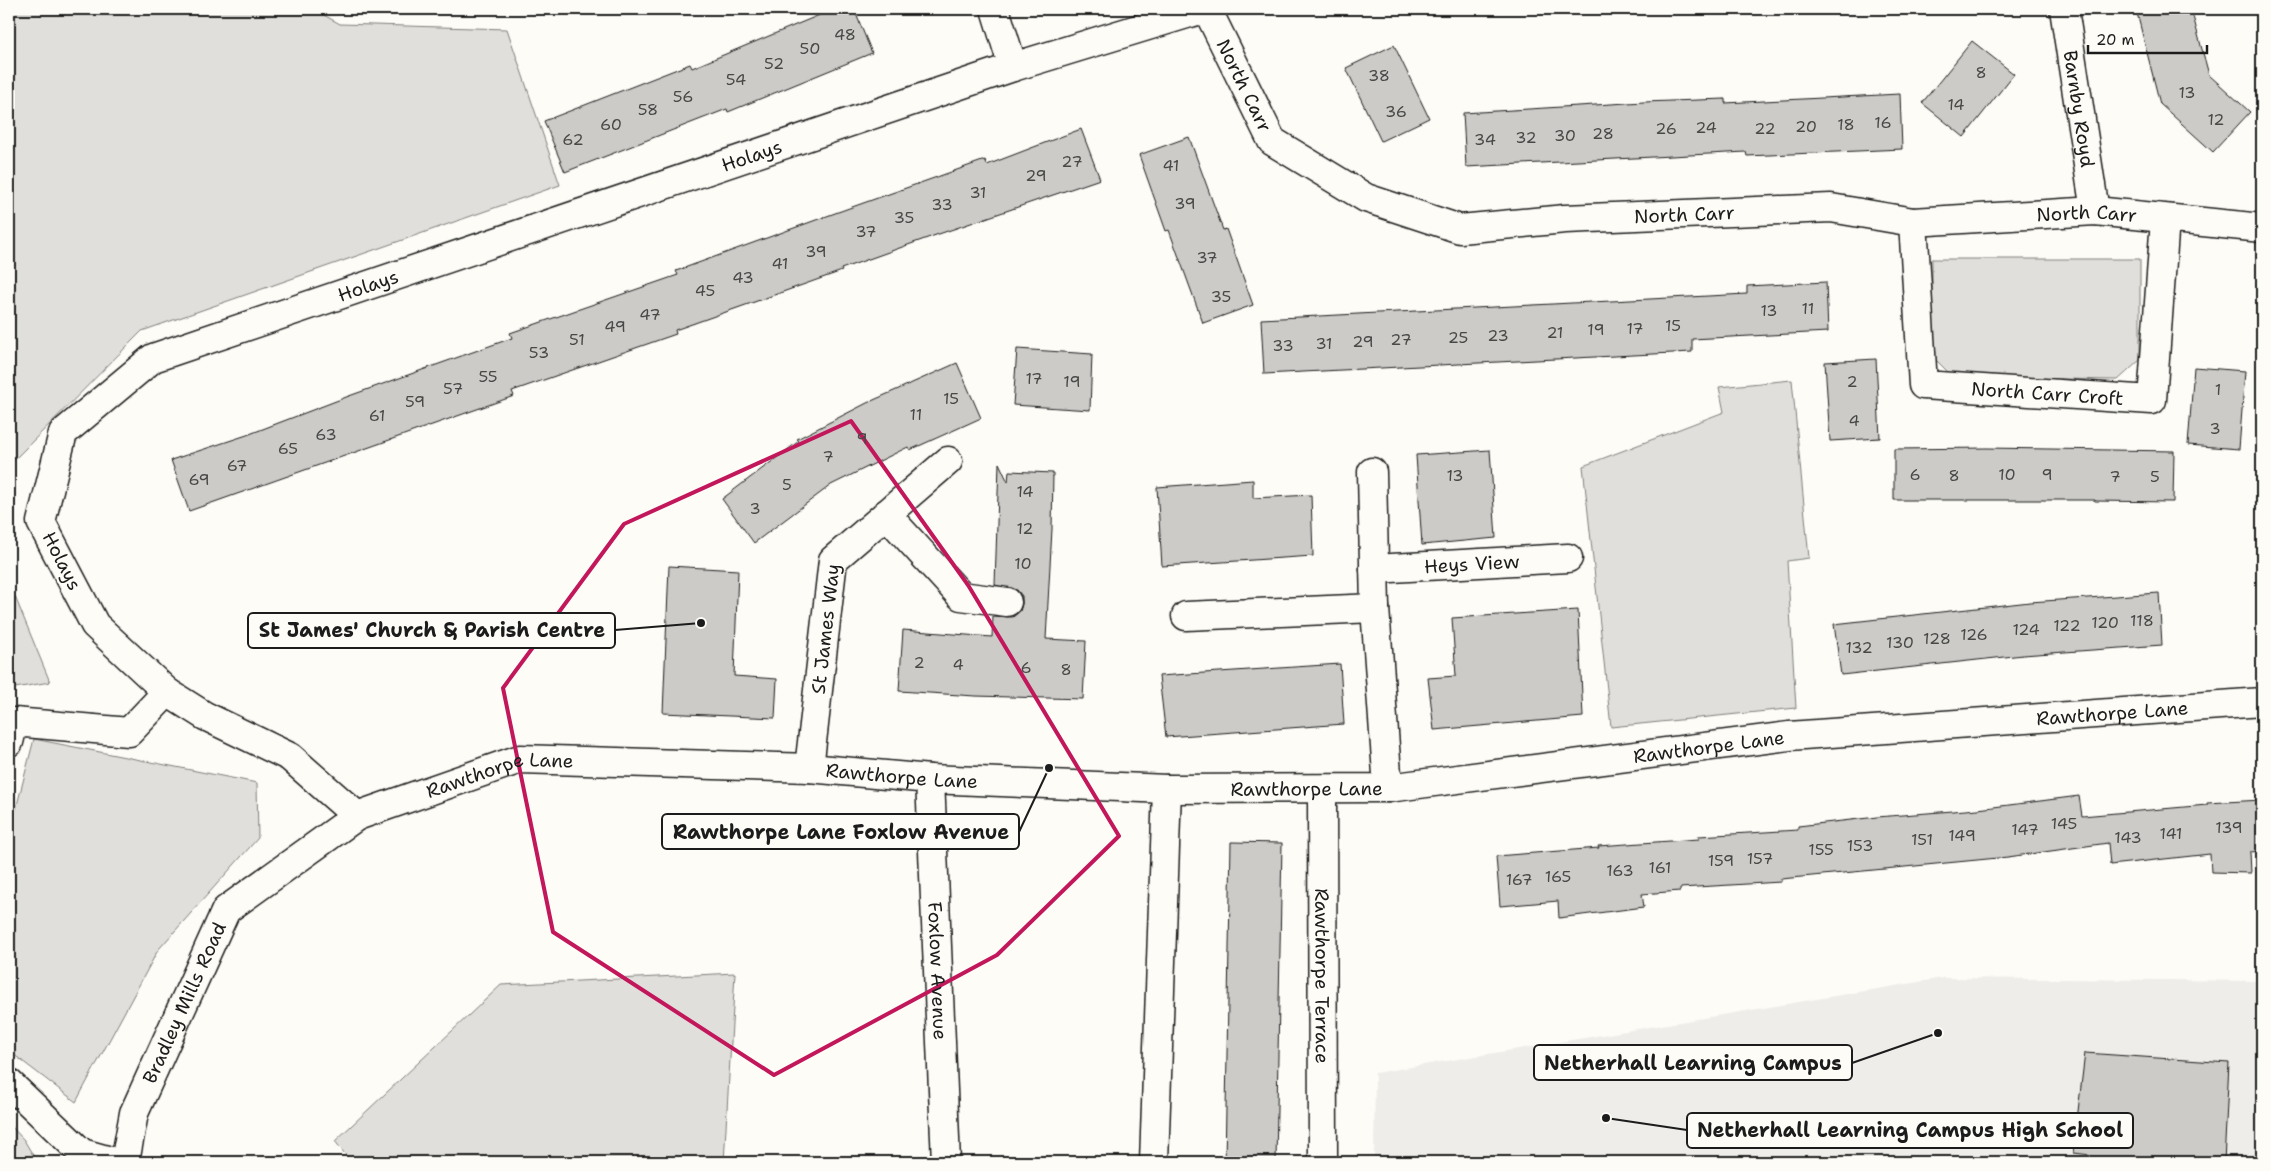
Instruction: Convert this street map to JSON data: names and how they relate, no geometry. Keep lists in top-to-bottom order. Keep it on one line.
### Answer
{"streets":{"street":["North Carr","Barnby Royd","Holays","North Carr Croft","Heys View","St James Way","Rawthorpe Lane","Foxlow Avenue","Rawthorpe Terrace","Bradley Mills Road"]},"crossings":[["North Carr","Barnby Royd"],["North Carr","North Carr Croft"],["Holays","Rawthorpe Lane"],["Holays","Bradley Mills Road"],["St James Way","Rawthorpe Lane"],["Rawthorpe Lane","Foxlow Avenue"],["Rawthorpe Lane","Rawthorpe Terrace"],["Rawthorpe Lane","Bradley Mills Road"]],"places":["St James' Church & Parish Centre","Rawthorpe Lane Foxlow Avenue","Netherhall Learning Campus","Netherhall Learning Campus High School"],"house_numbers":["48","50","52","8","38","54","13","56","14","58","36","12","16","60","18","20","24","26","22","28","30","32","62","34","27","41","29","31","39","33","35","37","39","37","41","43","45","35","11","13","47","15","49","17","19","21","23","25","51","27","29","31","33","53","55","17","19","2","57","1","15","59","11","61","4","3","63","9","65","7","67","6","10","9","13","8","7","5","69","5","14","3","12","10","118","120","122","124","126","128","130","132","2","4","6","8","145","139","147","141","149","143","151","153","155","157","159","161","163","165","167"],"scale_bar":"20 m"}
